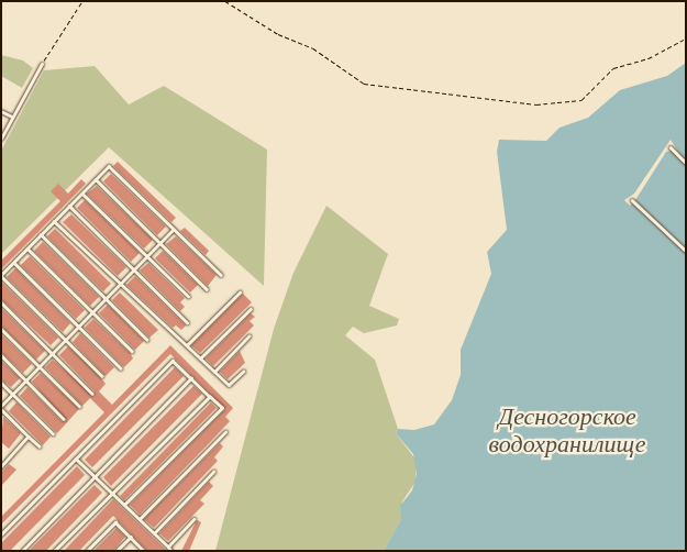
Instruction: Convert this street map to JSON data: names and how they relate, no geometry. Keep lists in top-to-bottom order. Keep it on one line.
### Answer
{"water":["Десногорское водохранилище"]}
